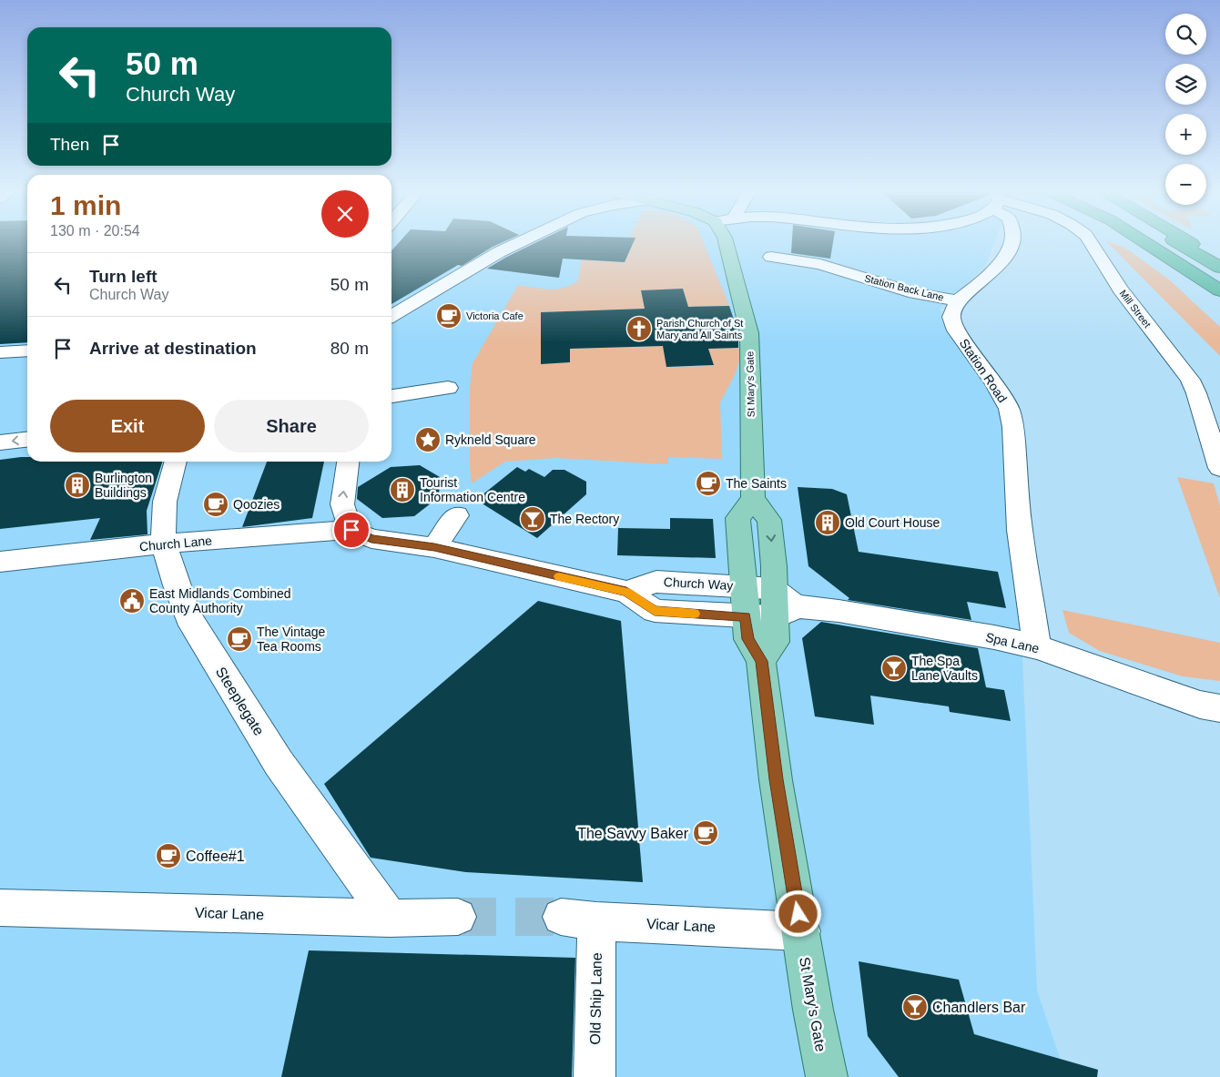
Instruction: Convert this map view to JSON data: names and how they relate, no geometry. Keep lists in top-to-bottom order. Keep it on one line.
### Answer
{"streets":{"main road":["St Mary's Gate"],"street":["Station Back Lane","Mill Street","Station Road","Church Lane","Church Way","Spa Lane","Steeplegate","Vicar Lane","Old Ship Lane"]},"crossings":[["Station Back Lane","Station Road"],["Station Road","Spa Lane"],["St Mary's Gate","Church Way"],["St Mary's Gate","Spa Lane"],["St Mary's Gate","Vicar Lane"],["Church Lane","Steeplegate"],["Steeplegate","Vicar Lane"],["Vicar Lane","Old Ship Lane"]],"places":{"cafe":["Victoria Cafe","The Saints","Qoozies","The Vintage Tea Rooms","The Savvy Baker","Coffee#1"],"church":["Parish Church of St Mary and All Saints"],"place":["Rykneld Square"],"building":["Burlington Buildings","Tourist Information Centre","Old Court House"],"bar":["The Rectory","The Spa Lane Vaults","Chandlers Bar"],"public building":["East Midlands Combined County Authority"]},"page":{"map_buttons":["+","−"],"turn":["50 m","Church Way"],"then":"Then","heading":["1 min","130 m · 20:54"],"list":[{"name":"Turn left","note":"Church Way","value":"50 m"},{"name":"Arrive at destination","value":"80 m"}],"buttons":["Exit","Share"]}}
